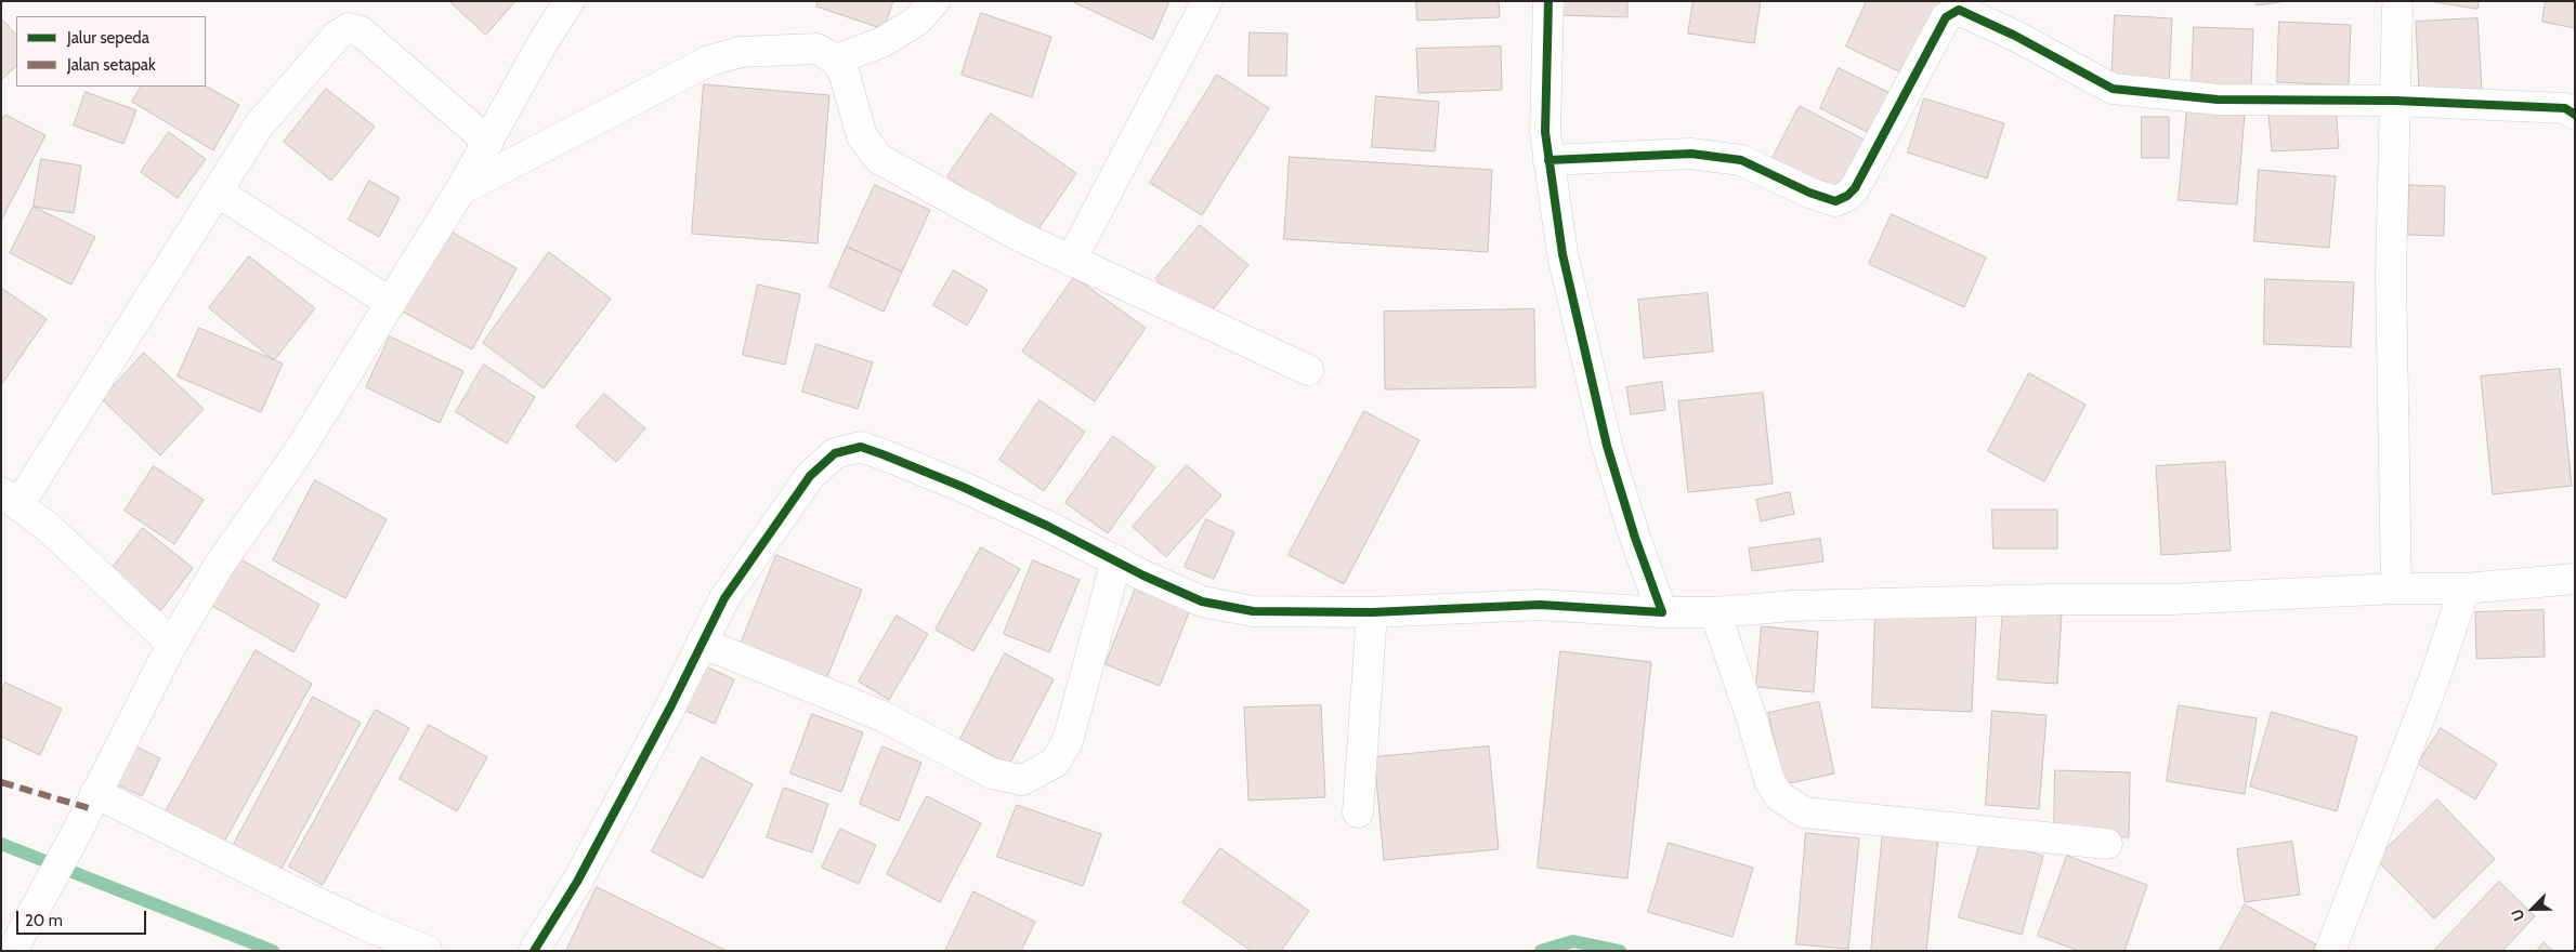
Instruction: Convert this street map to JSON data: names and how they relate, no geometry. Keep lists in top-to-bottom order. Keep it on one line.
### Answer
{"legend":["Jalur sepeda","Jalan setapak"],"scale_bar":"20 m","north":"bottom left"}
